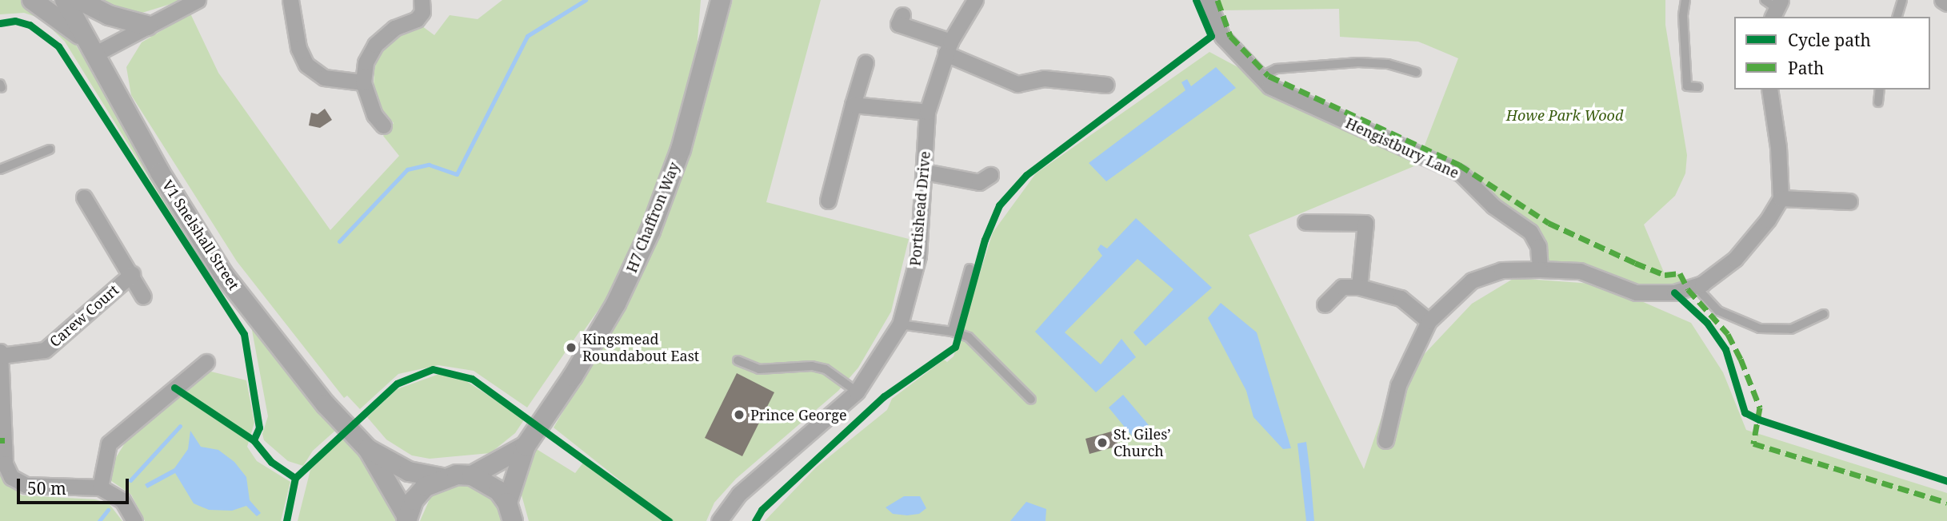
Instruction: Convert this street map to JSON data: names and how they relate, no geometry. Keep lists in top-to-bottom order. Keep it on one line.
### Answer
{"streets":{"street":["Hengistbury Lane","Portishead Drive","H7 Chaffron Way","V1 Snelshall Street","Carew Court"]},"crossings":[["H7 Chaffron Way","V1 Snelshall Street"]],"parks":["Howe Park Wood"],"places":["Kingsmead Roundabout East","Prince George","St. Giles’ Church"],"legend":["Cycle path","Path"],"scale_bar":"50 m"}
